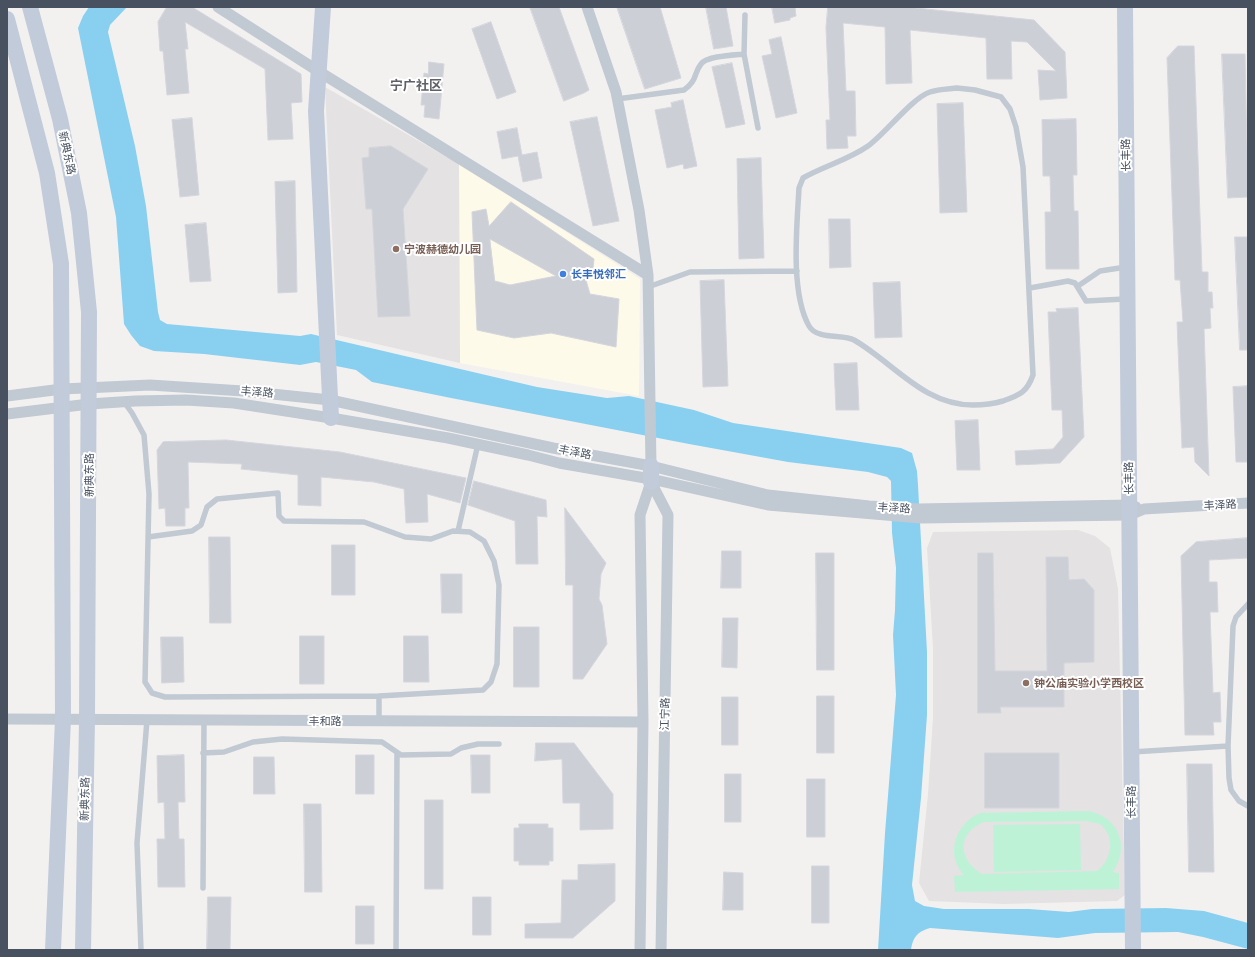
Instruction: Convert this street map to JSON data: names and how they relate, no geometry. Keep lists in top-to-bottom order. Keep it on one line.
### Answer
{"streets":{"main road":["新典东路","长丰路"],"street":["丰泽路","江宁路","丰和路"]},"crossings":[["新典东路","丰泽路"],["新典东路","丰和路"],["长丰路","丰泽路"],["丰泽路","江宁路"],["江宁路","丰和路"]],"districts":["宁广社区"],"places":["宁波赫德幼儿园","长丰悦邻汇","钟公庙实验小学西校区"]}
